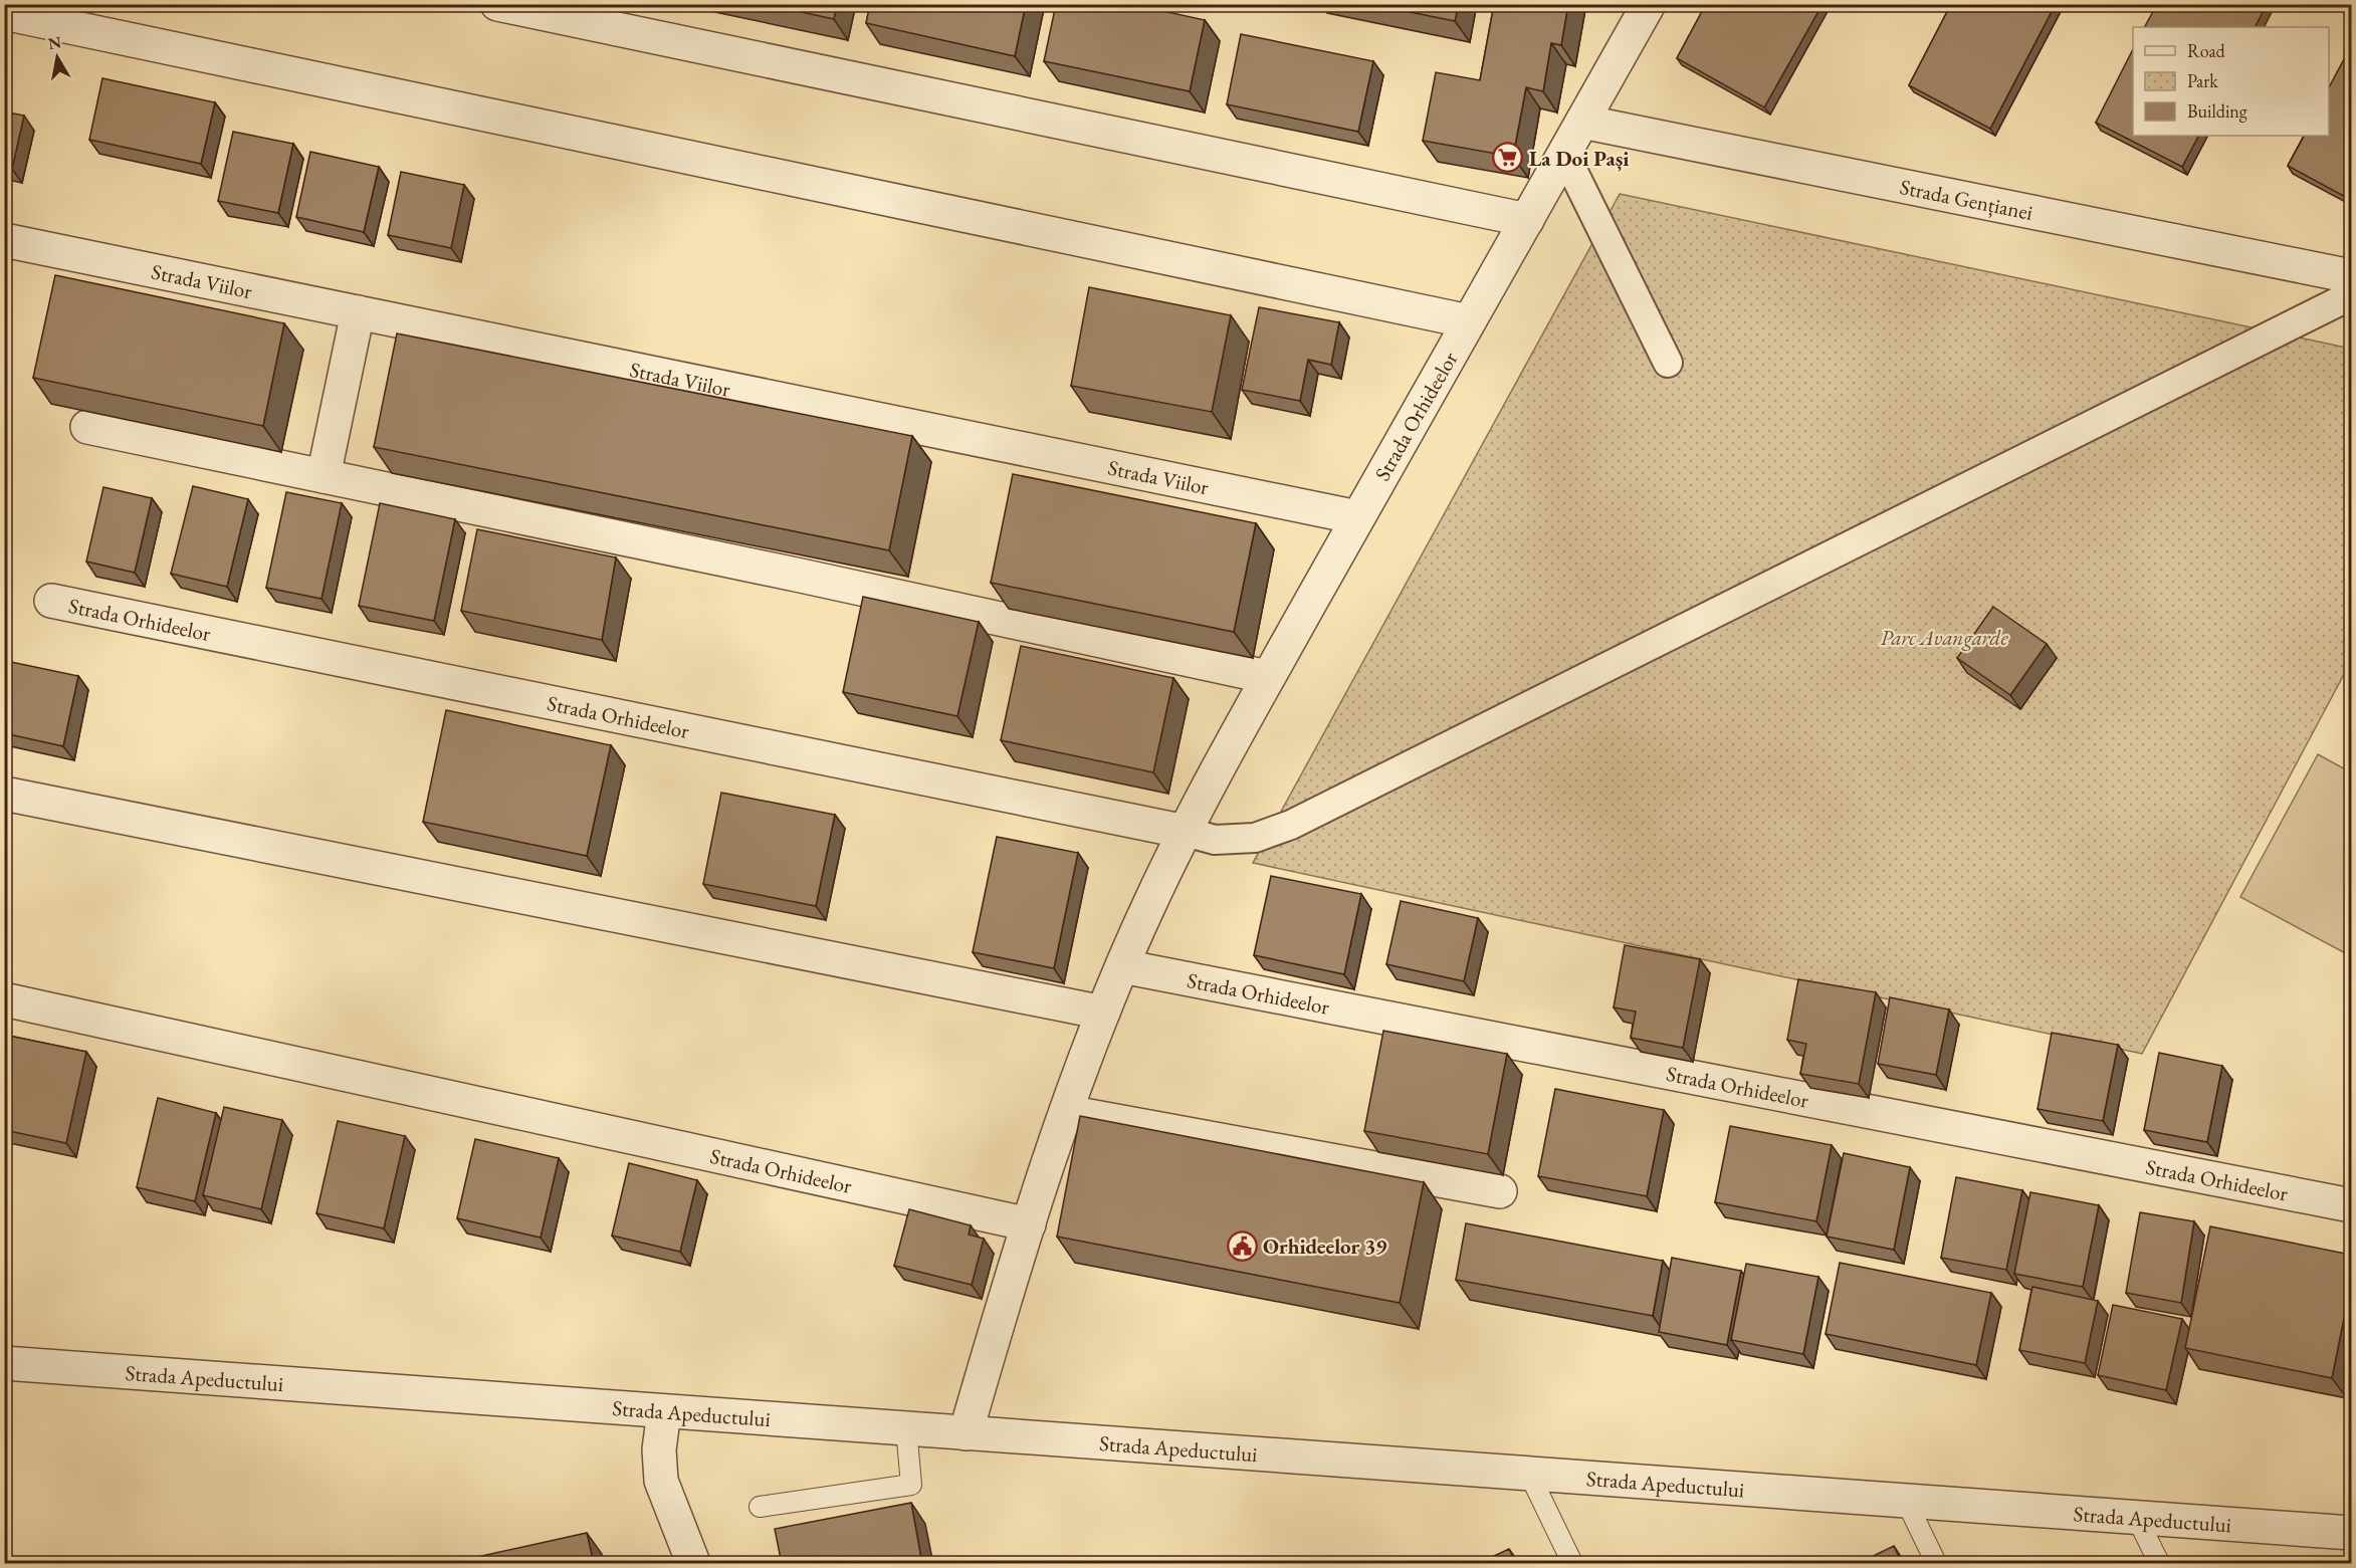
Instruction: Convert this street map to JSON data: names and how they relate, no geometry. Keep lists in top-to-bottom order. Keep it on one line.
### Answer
{"streets":{"street":["Strada Gențianei","Strada Viilor","Strada Orhideelor","Strada Apeductului"]},"crossings":[["Strada Gențianei","Strada Orhideelor"],["Strada Viilor","Strada Orhideelor"],["Strada Orhideelor","Strada Apeductului"]],"parks":["Parc Avangarde"],"places":{"supermarket":["La Doi Pași"],"public building":["Orhideelor 39"]},"legend":["Road","Park","Building"],"north":"top"}
